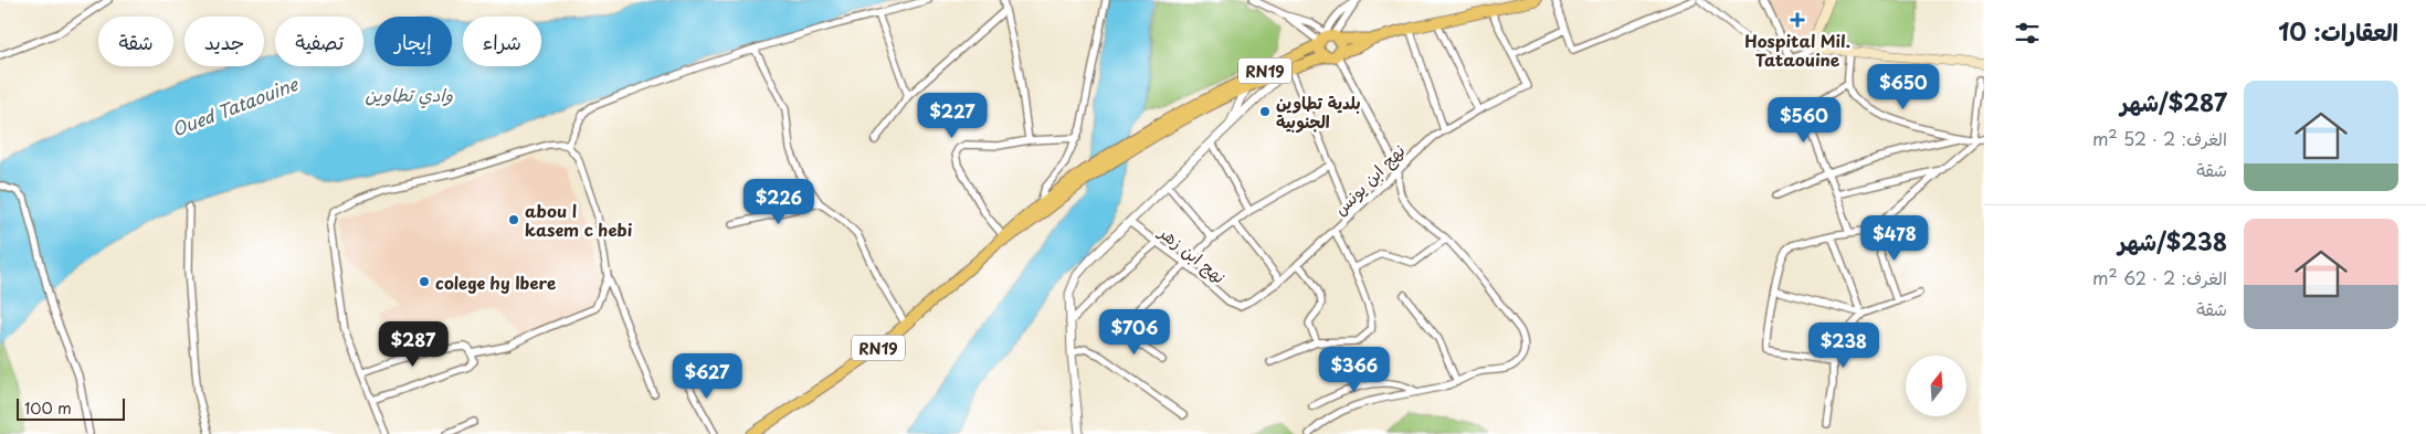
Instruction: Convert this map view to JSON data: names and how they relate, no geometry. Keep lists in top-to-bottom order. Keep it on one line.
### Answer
{"streets":{"main road":["RN19"],"street":["نهج ابن يونس","نهج ابن زهر"]},"crossings":[["نهج ابن يونس","نهج ابن زهر"]],"water":["وادي تطاوين","Oued Tataouine"],"places":{"health":["Hospital Mil. Tataouine"],"other":["بلدية تطاوين الجنوبية","abou l kasem c hebi","colege hy lbere"]},"scale_bar":"100 m","north":"top","page":{"heading":"العقارات: 10","chip":["شراء","إيجار","تصفية","جديد","شقة"],"price":["$650","$227","$560","$226","$478","$706","$287","$238","$366","$627"],"list":[{"name":"$287/شهر","note":"الغرف: 2 · 52 m² · شقة"},{"name":"$238/شهر","note":"الغرف: 2 · 62 m² · شقة"}],"scale":"100 m"}}
